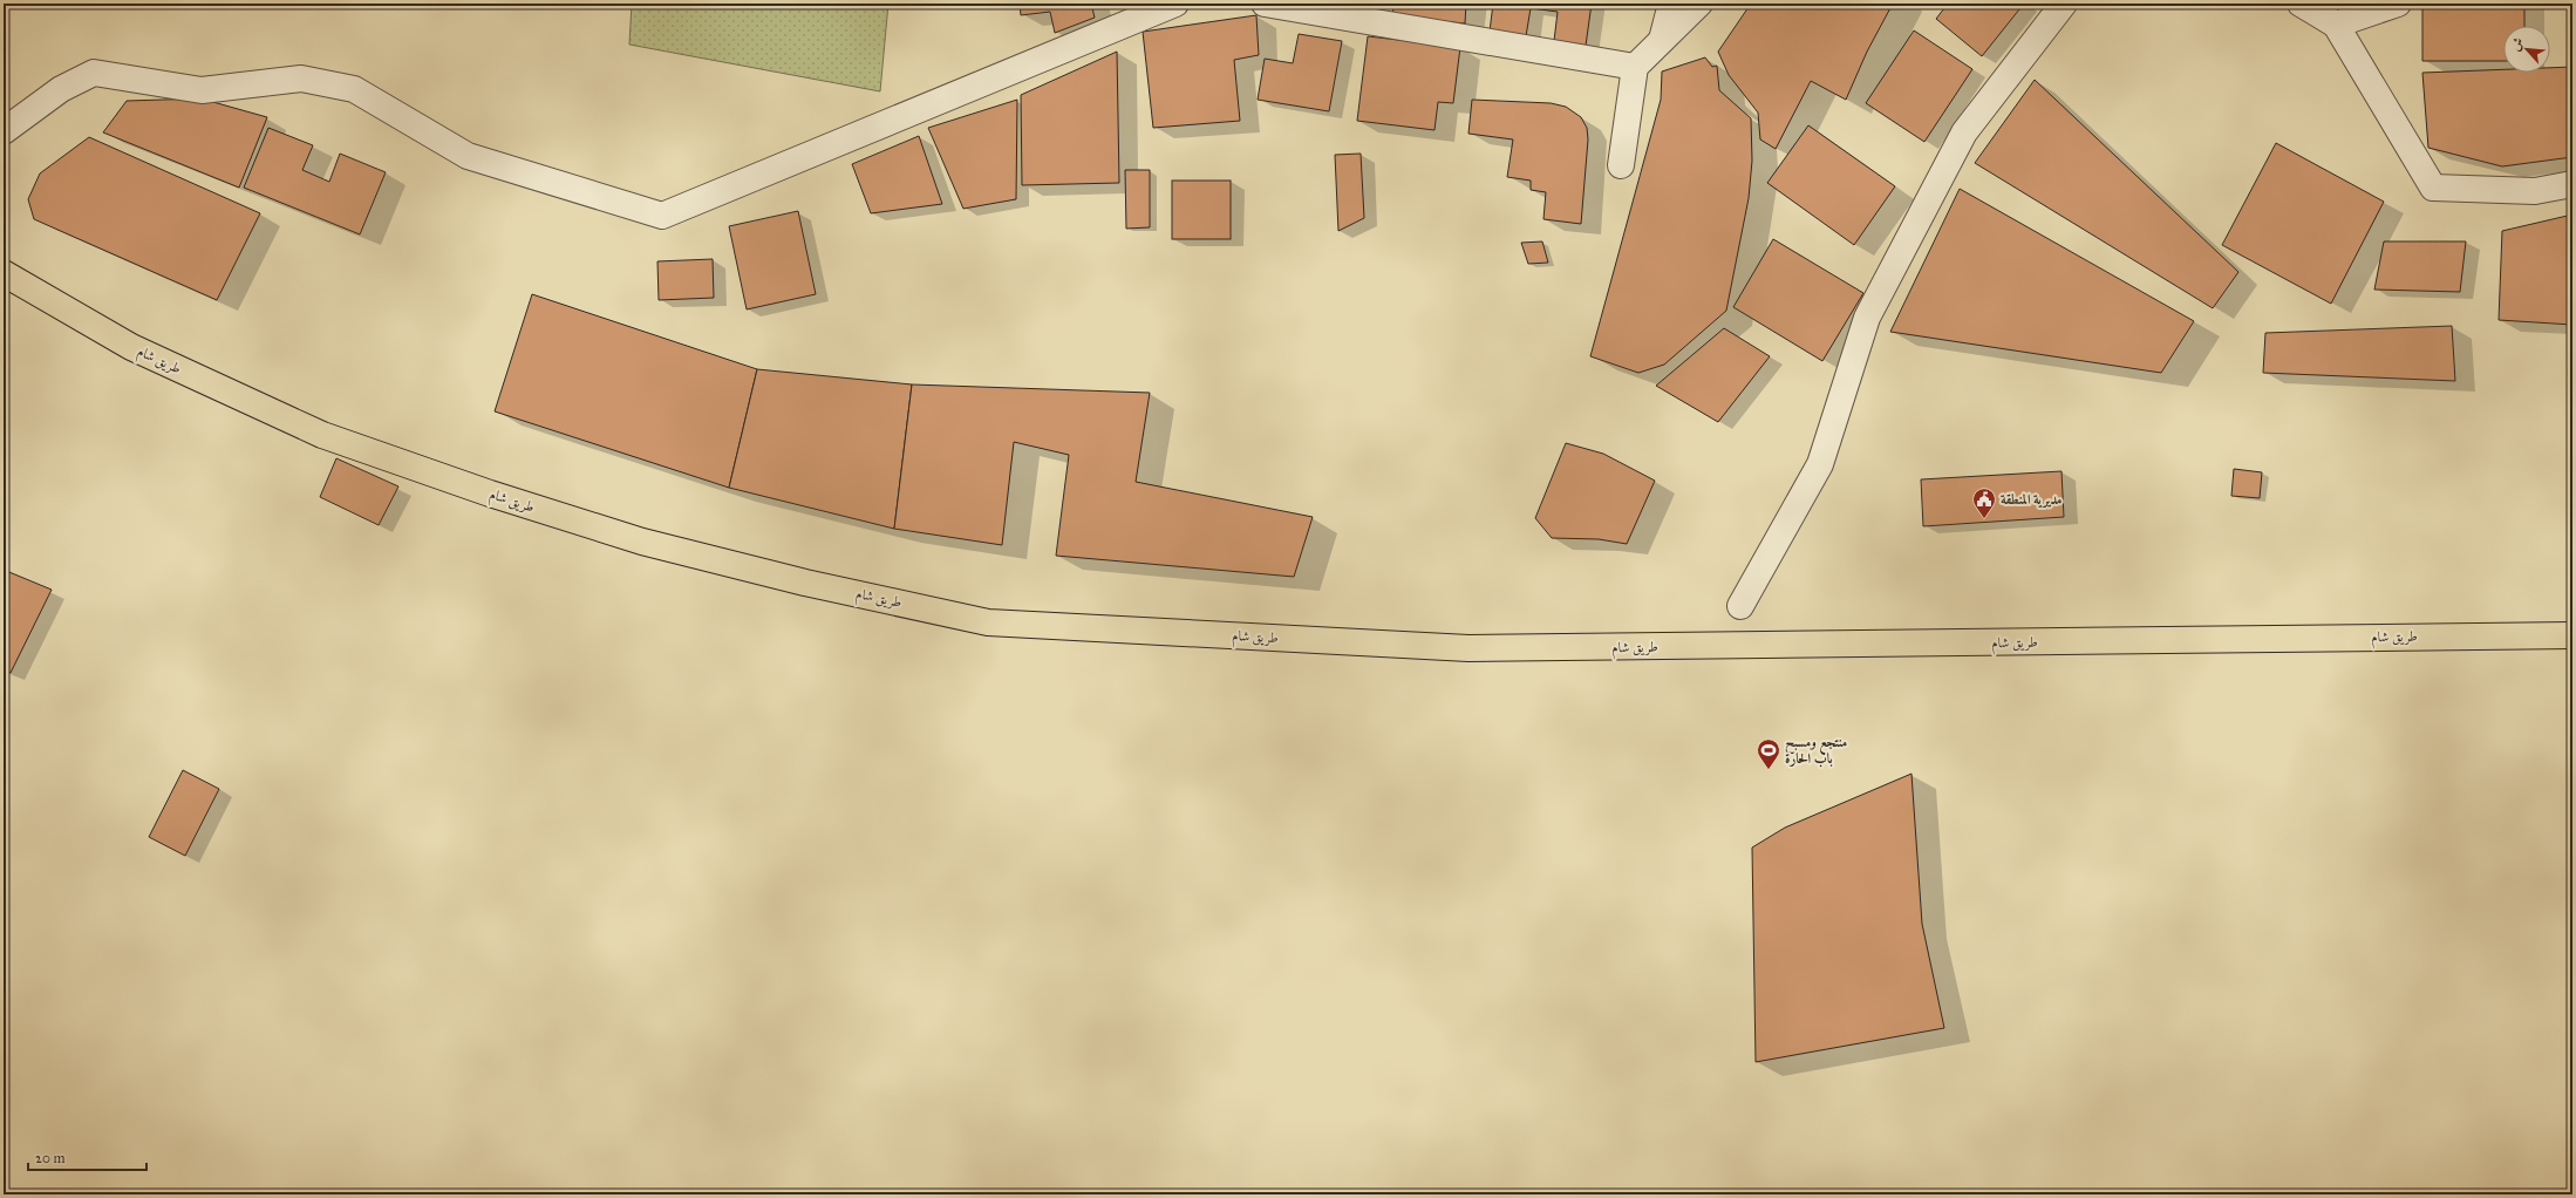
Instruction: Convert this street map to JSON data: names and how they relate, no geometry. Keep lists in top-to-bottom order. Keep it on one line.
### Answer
{"streets":{"main road":["طريق شام"]},"places":{"public building":["مديرية المنطقة"],"sports":["منتجع ومسبح باب الحارة"]},"scale_bar":"20 m","north":"top left"}
